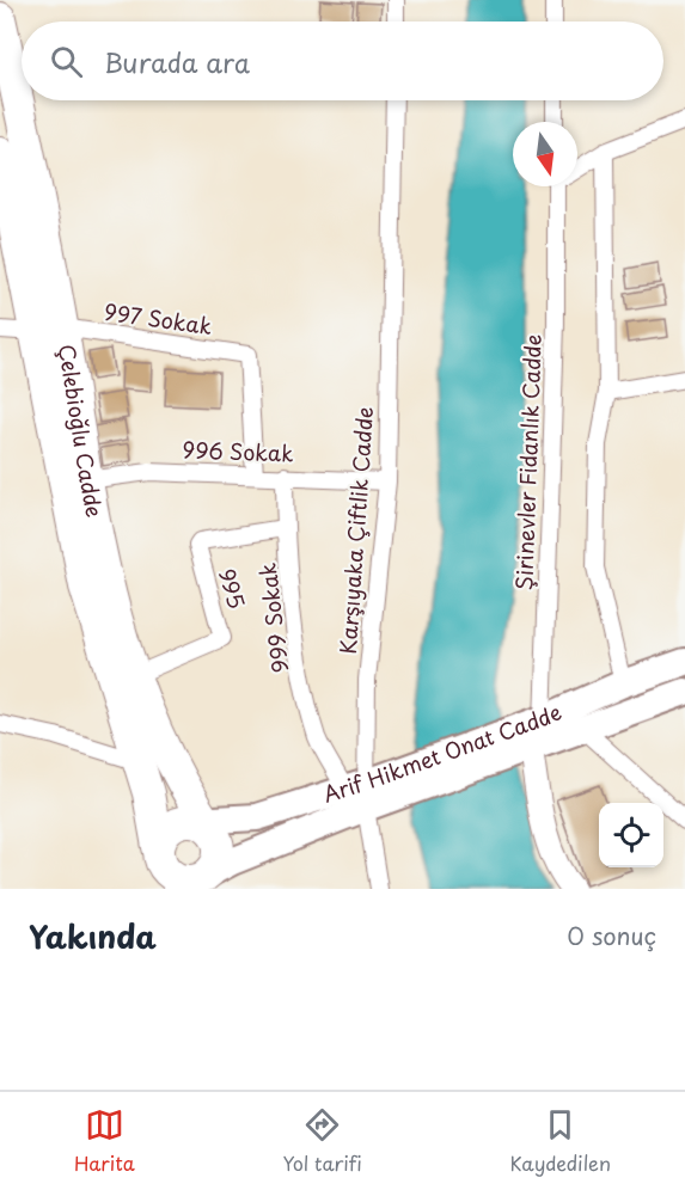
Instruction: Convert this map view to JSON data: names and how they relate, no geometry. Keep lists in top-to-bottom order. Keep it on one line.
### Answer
{"streets":{"highway":["Çelebioğlu Cadde"],"main road":["Arif Hikmet Onat Cadde"],"street":["997 Sokak","996 Sokak","Şirinevler Fidanlık Cadde","Karşıyaka Çiftlik Cadde","995","999 Sokak"]},"crossings":[["997 Sokak","Çelebioğlu Cadde"],["997 Sokak","996 Sokak"],["Çelebioğlu Cadde","996 Sokak"],["Çelebioğlu Cadde","995"],["Çelebioğlu Cadde","Arif Hikmet Onat Cadde"],["996 Sokak","Karşıyaka Çiftlik Cadde"],["996 Sokak","999 Sokak"],["Şirinevler Fidanlık Cadde","Arif Hikmet Onat Cadde"],["Karşıyaka Çiftlik Cadde","999 Sokak"],["Karşıyaka Çiftlik Cadde","Arif Hikmet Onat Cadde"],["995","999 Sokak"],["999 Sokak","Arif Hikmet Onat Cadde"]],"north":"bottom","page":{"search":"Burada ara","heading":["Yakında","0 sonuç"],"nav":["Harita","Yol tarifi","Kaydedilen"]}}
